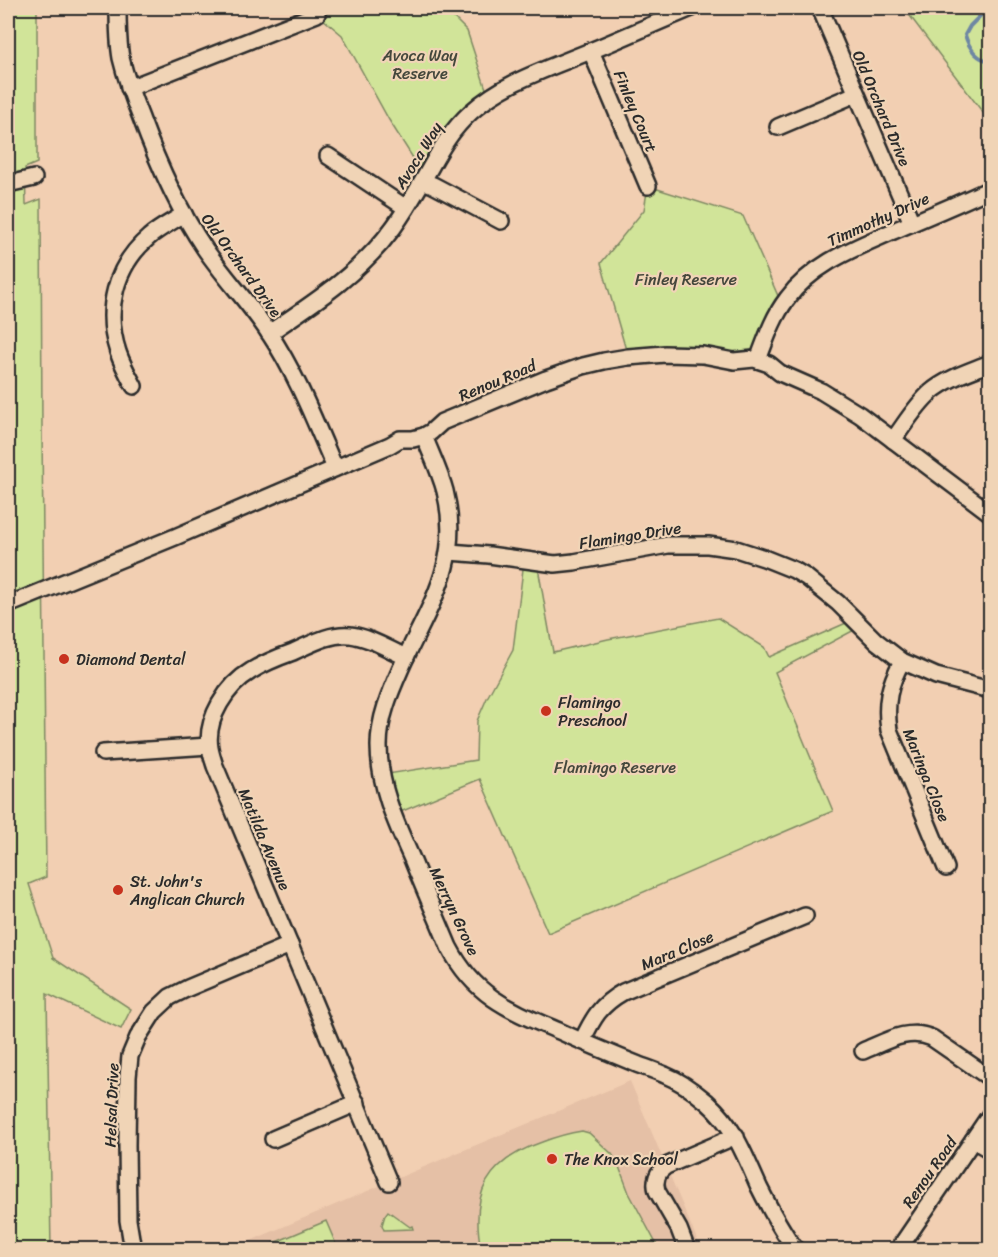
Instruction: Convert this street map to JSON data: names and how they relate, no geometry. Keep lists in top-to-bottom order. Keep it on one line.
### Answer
{"streets":{"street":["Old Orchard Drive","Finley Court","Avoca Way","Timmothy Drive","Renou Road","Flamingo Drive","Maringa Close","Matilda Avenue","Merryn Grove","Mara Close","Helsal Drive"]},"crossings":[["Old Orchard Drive","Avoca Way"],["Old Orchard Drive","Timmothy Drive"],["Old Orchard Drive","Renou Road"],["Finley Court","Avoca Way"],["Timmothy Drive","Renou Road"],["Renou Road","Merryn Grove"],["Flamingo Drive","Maringa Close"],["Flamingo Drive","Merryn Grove"],["Matilda Avenue","Merryn Grove"],["Matilda Avenue","Helsal Drive"],["Merryn Grove","Mara Close"]],"parks":["Avoca Way Reserve","Finley Reserve","Flamingo Reserve"],"places":["Diamond Dental","Flamingo Preschool","St. John's Anglican Church","The Knox School"]}
